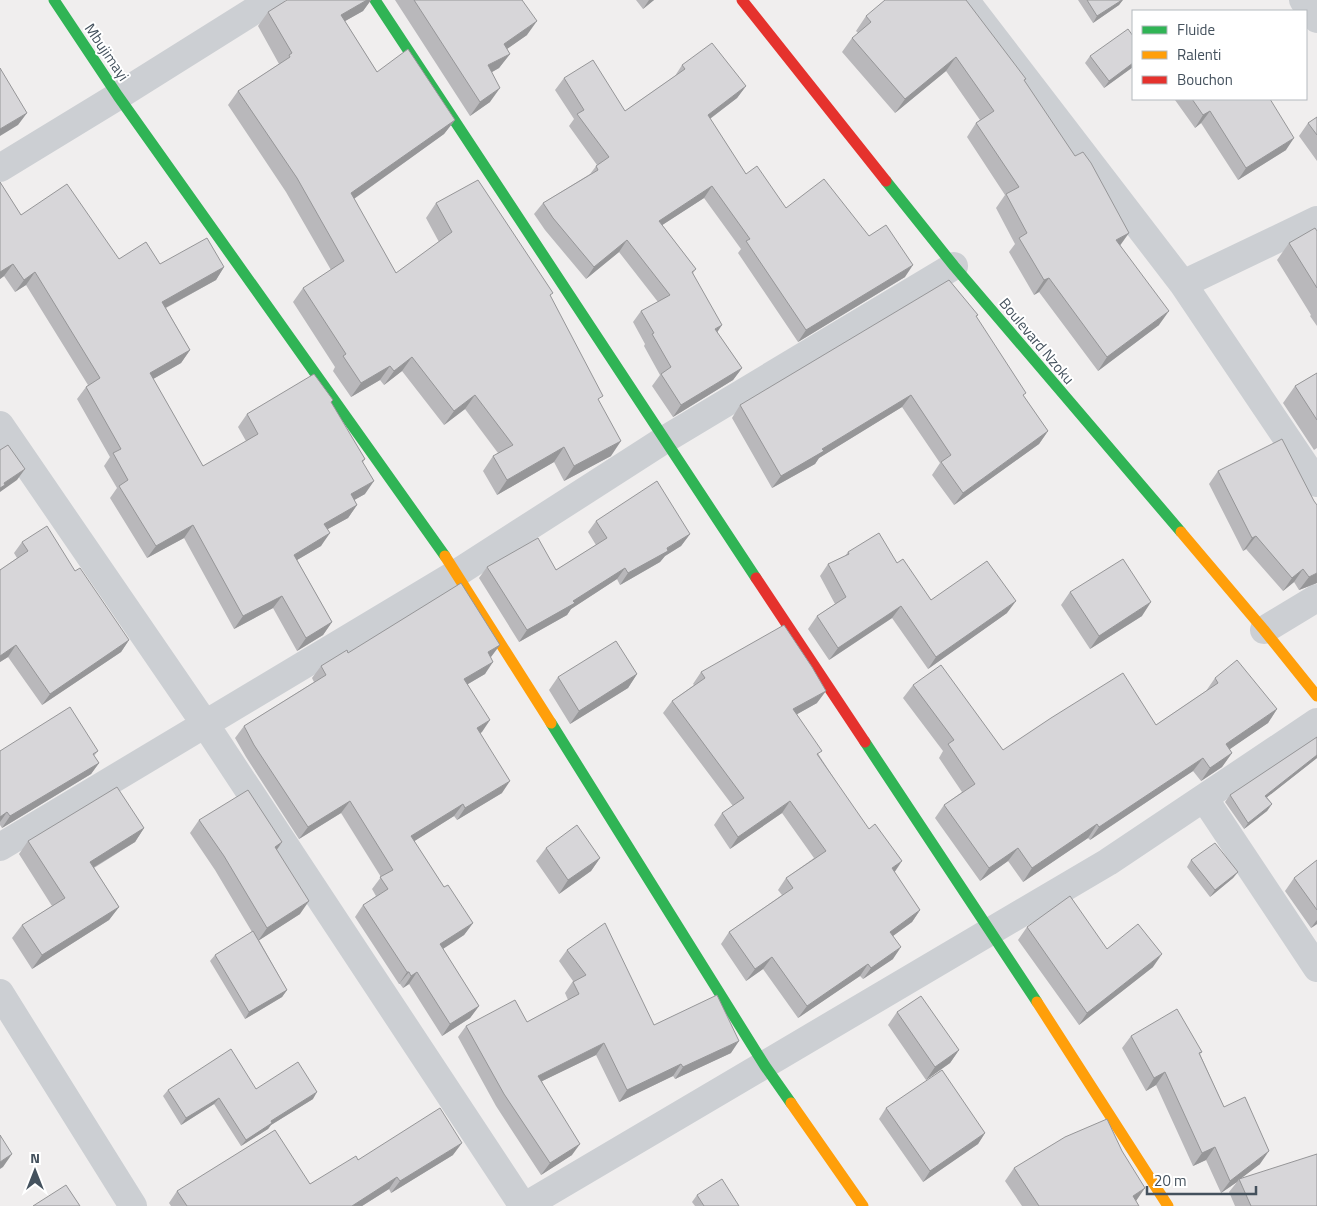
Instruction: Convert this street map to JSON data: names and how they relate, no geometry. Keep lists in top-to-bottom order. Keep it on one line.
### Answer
{"streets":{"street":["Mbujimayi","Boulevard Nzoku"]},"legend":["Fluide","Ralenti","Bouchon"],"scale_bar":"20 m","north":"top"}
